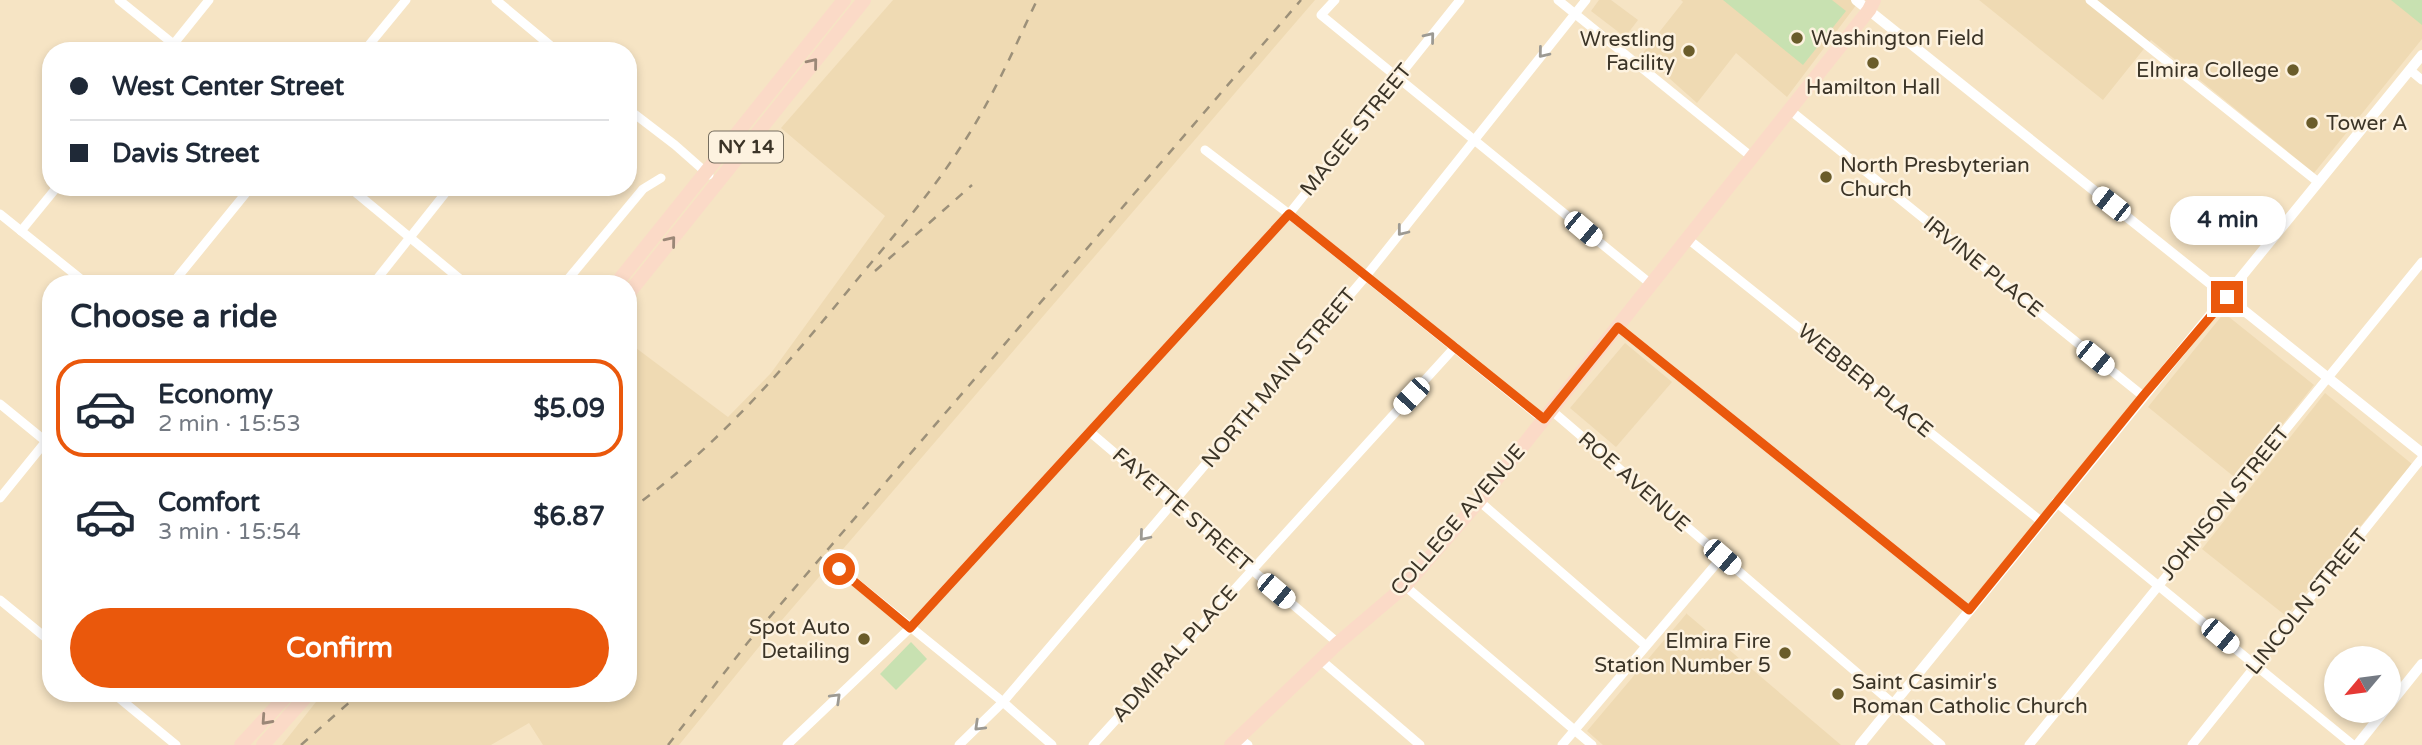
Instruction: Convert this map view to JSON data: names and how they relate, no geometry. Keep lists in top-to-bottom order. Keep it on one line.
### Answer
{"streets":{"main road":["NY 14","COLLEGE AVENUE"],"street":["MAGEE STREET","IRVINE PLACE","NORTH MAIN STREET","WEBBER PLACE","ROE AVENUE","JOHNSON STREET","FAYETTE STREET","LINCOLN STREET","ADMIRAL PLACE"]},"crossings":[["MAGEE STREET","ROE AVENUE"],["MAGEE STREET","FAYETTE STREET"],["IRVINE PLACE","COLLEGE AVENUE"],["NORTH MAIN STREET","ROE AVENUE"],["NORTH MAIN STREET","FAYETTE STREET"],["WEBBER PLACE","COLLEGE AVENUE"],["ROE AVENUE","COLLEGE AVENUE"],["ROE AVENUE","ADMIRAL PLACE"],["FAYETTE STREET","COLLEGE AVENUE"],["FAYETTE STREET","ADMIRAL PLACE"]],"one_way":["NORTH MAIN STREET"],"places":["Washington Field","Wrestling Facility","Hamilton Hall","Elmira College","Tower A","North Presbyterian Church","Spot Auto Detailing","Elmira Fire Station Number 5","Saint Casimir's Roman Catholic Church"],"north":"bottom left","page":{"banner":["West Center Street","Davis Street"],"bubble":"4 min","heading":"Choose a ride","list":[{"name":"Economy","note":"2 min · 15:53","value":"$5.09"},{"name":"Comfort","note":"3 min · 15:54","value":"$6.87"}],"buttons":"Confirm"}}
